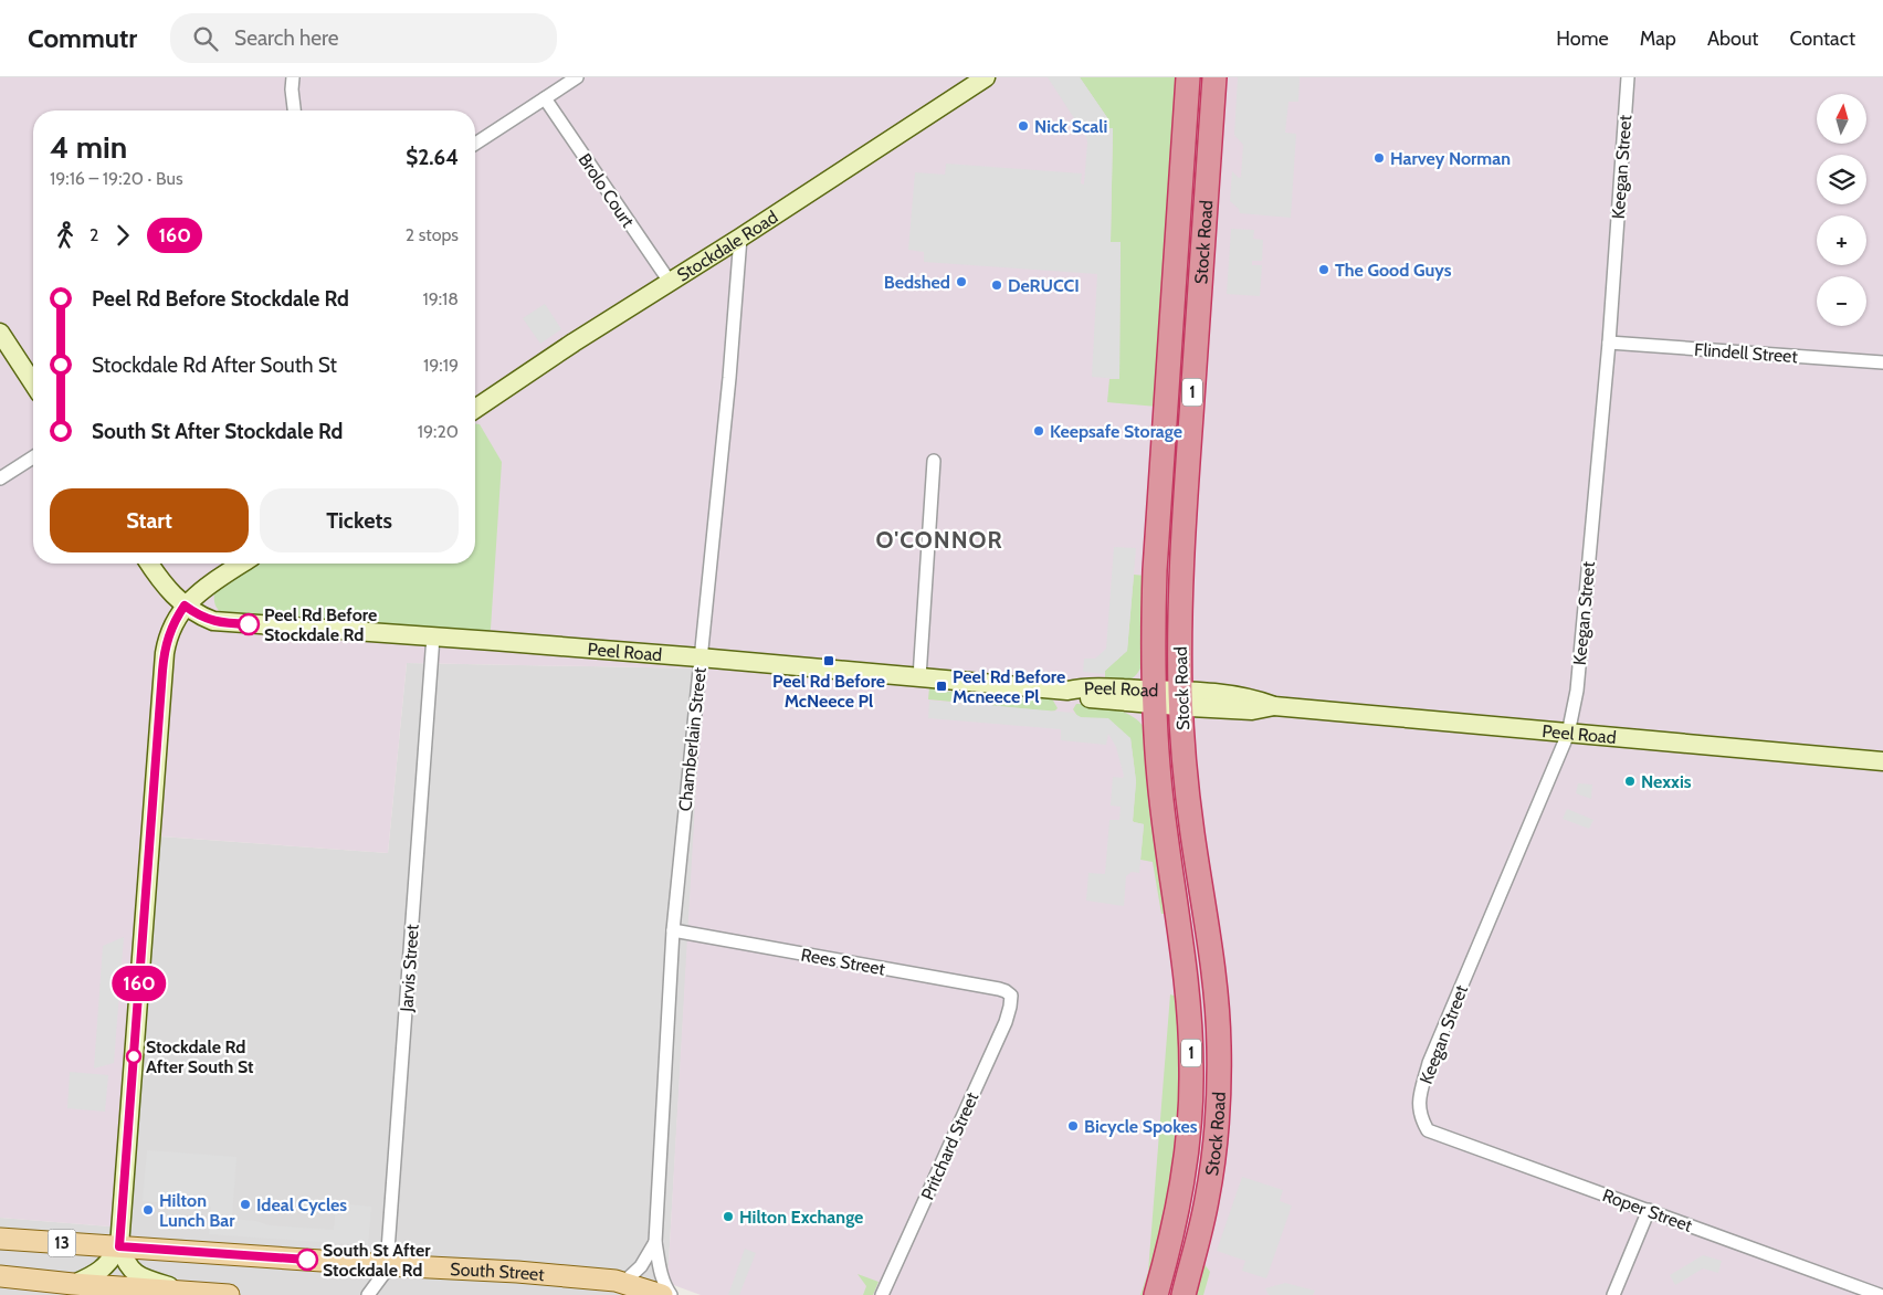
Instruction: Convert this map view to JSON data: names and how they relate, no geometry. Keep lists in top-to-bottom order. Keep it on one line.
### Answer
{"streets":{"highway":["Stock Road","1"],"main road":["13","South Street"],"street":["Keegan Street","Brolo Court","Stockdale Road","Flindell Street","Peel Road","Chamberlain Street","Rees Street","Jarvis Street","Pritchard Street","Roper Street"]},"crossings":[["Keegan Street","Flindell Street"],["Keegan Street","Peel Road"],["Keegan Street","Roper Street"],["Brolo Court","Stockdale Road"],["Stock Road","Peel Road"],["Stockdale Road","Chamberlain Street"],["Peel Road","Chamberlain Street"],["Peel Road","Jarvis Street"],["Chamberlain Street","Rees Street"],["Chamberlain Street","South Street"],["Rees Street","Pritchard Street"],["Jarvis Street","South Street"]],"districts":["O'CONNOR"],"places":{"other":["Nick Scali","Harvey Norman","The Good Guys","Bedshed","DeRUCCI","Keepsafe Storage","Peel Rd Before Stockdale Rd","Nexxis","Stockdale Rd After South St","Bicycle Spokes","Ideal Cycles","Hilton Lunch Bar","Hilton Exchange","South St After Stockdale Rd"],"transit":["Peel Rd Before McNeece Pl","Peel Rd Before Mcneece Pl"]},"lines":["bus line 160"],"north":"top","page":{"header":"Commutr","search":"Search here","nav":["Home","Map","About","Contact"],"on_map":"160","map_buttons":["+","−"],"heading":["4 min","19:16 – 19:20 · Bus","$2.64"],"legs":["2","160","2 stops"],"list":[{"name":"Peel Rd Before Stockdale Rd","value":"19:18"},{"name":"Stockdale Rd After South St","value":"19:19"},{"name":"South St After Stockdale Rd","value":"19:20"}],"buttons":["Start","Tickets"]}}
